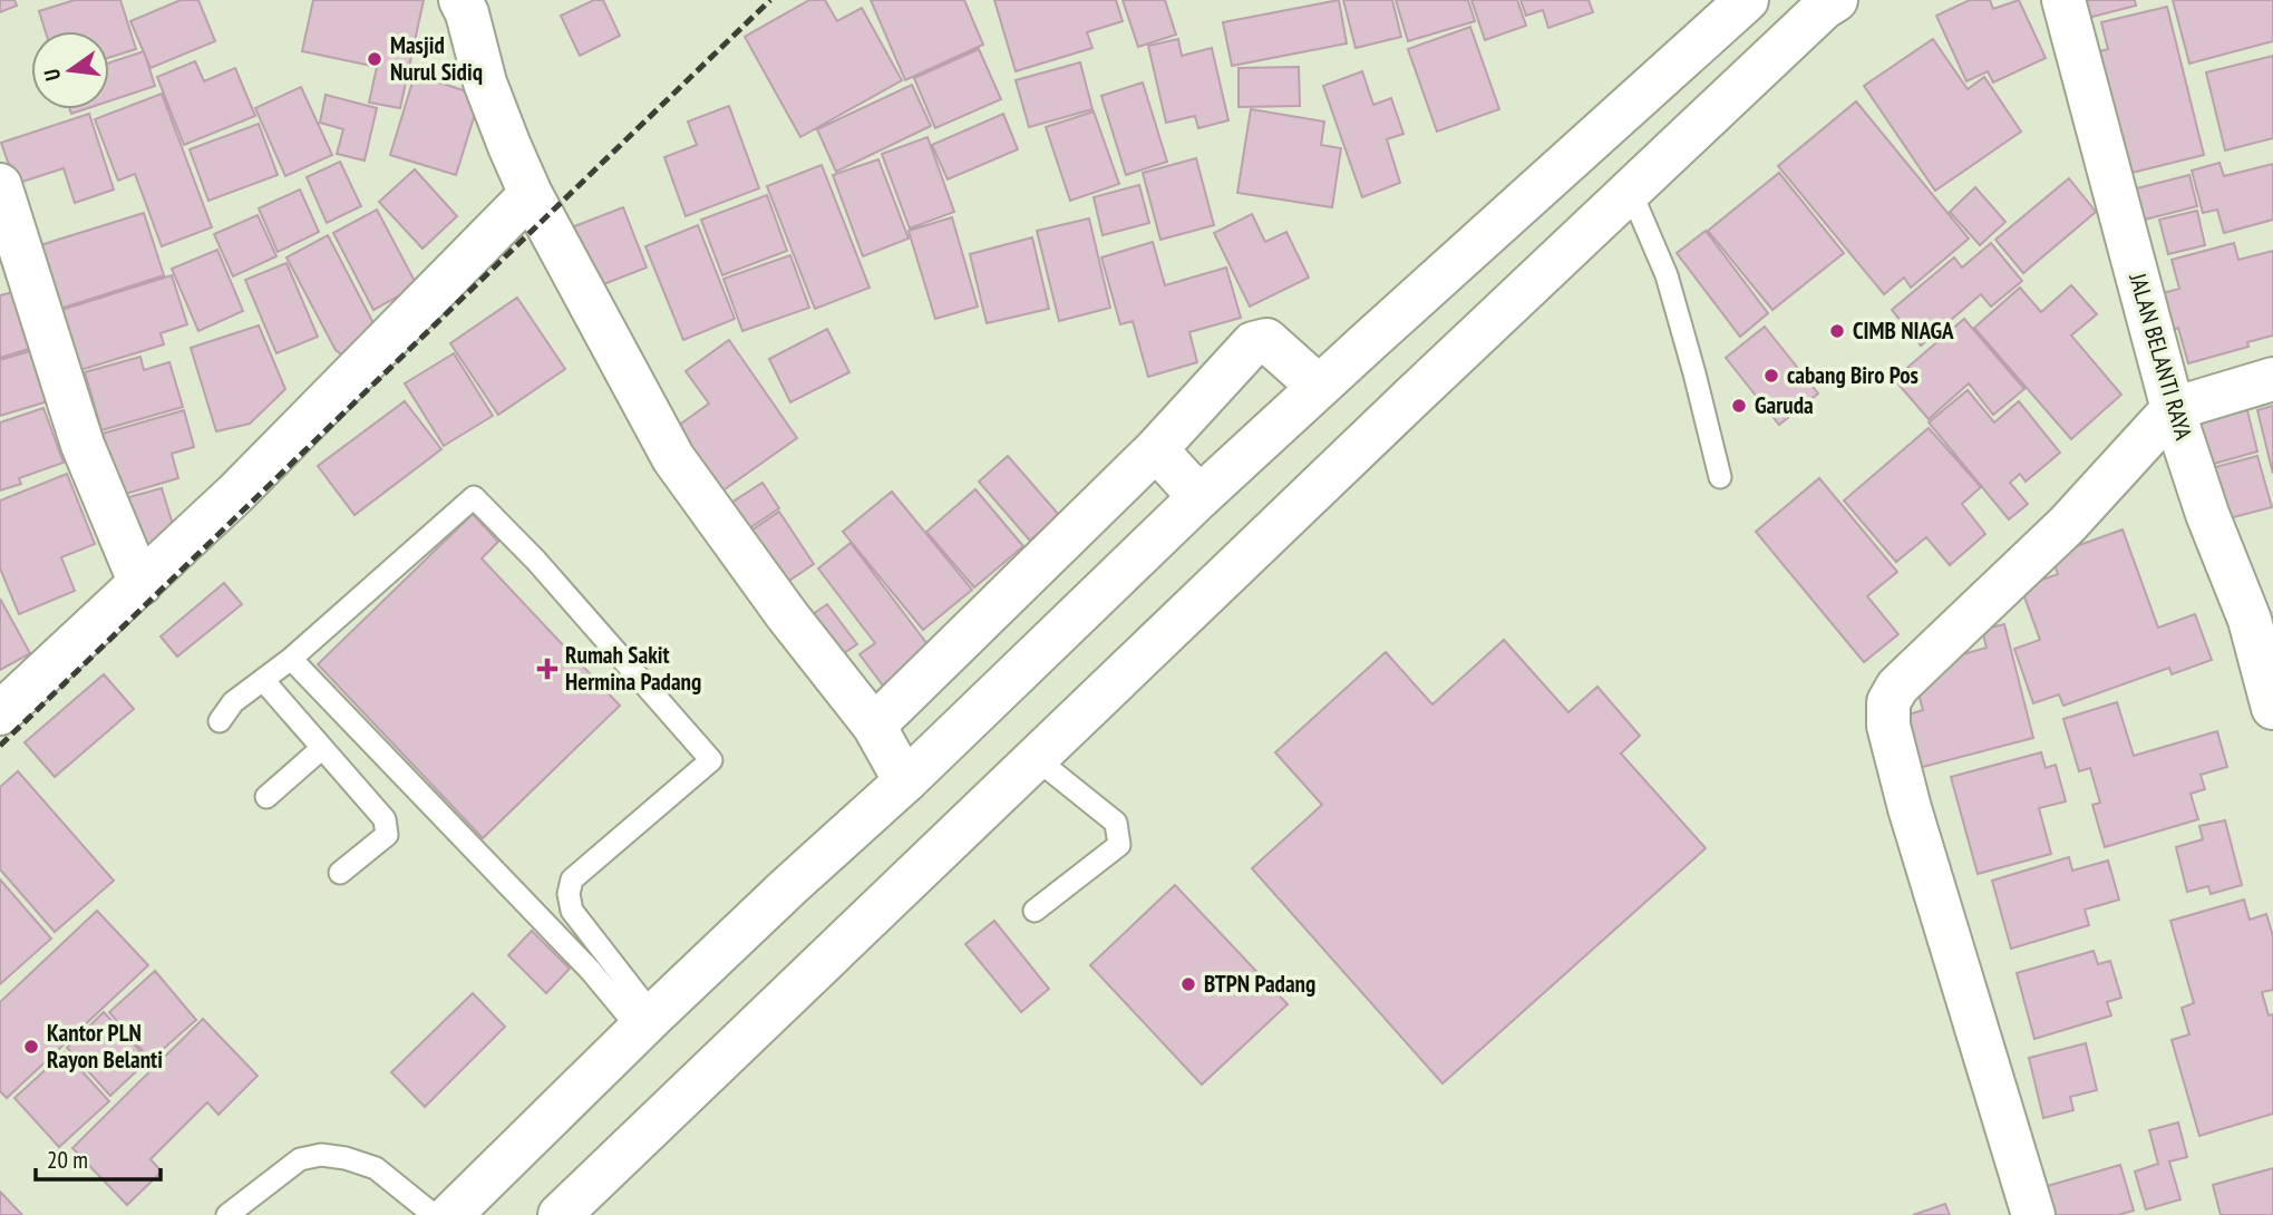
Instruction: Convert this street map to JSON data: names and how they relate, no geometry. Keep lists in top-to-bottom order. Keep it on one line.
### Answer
{"streets":{"street":["JALAN BELANTI RAYA"]},"places":{"other":["Masjid Nurul Sidiq","CIMB NIAGA","cabang Biro Pos","Garuda","BTPN Padang","Kantor PLN Rayon Belanti"],"health":["Rumah Sakit Hermina Padang"]},"scale_bar":"20 m","north":"left"}
